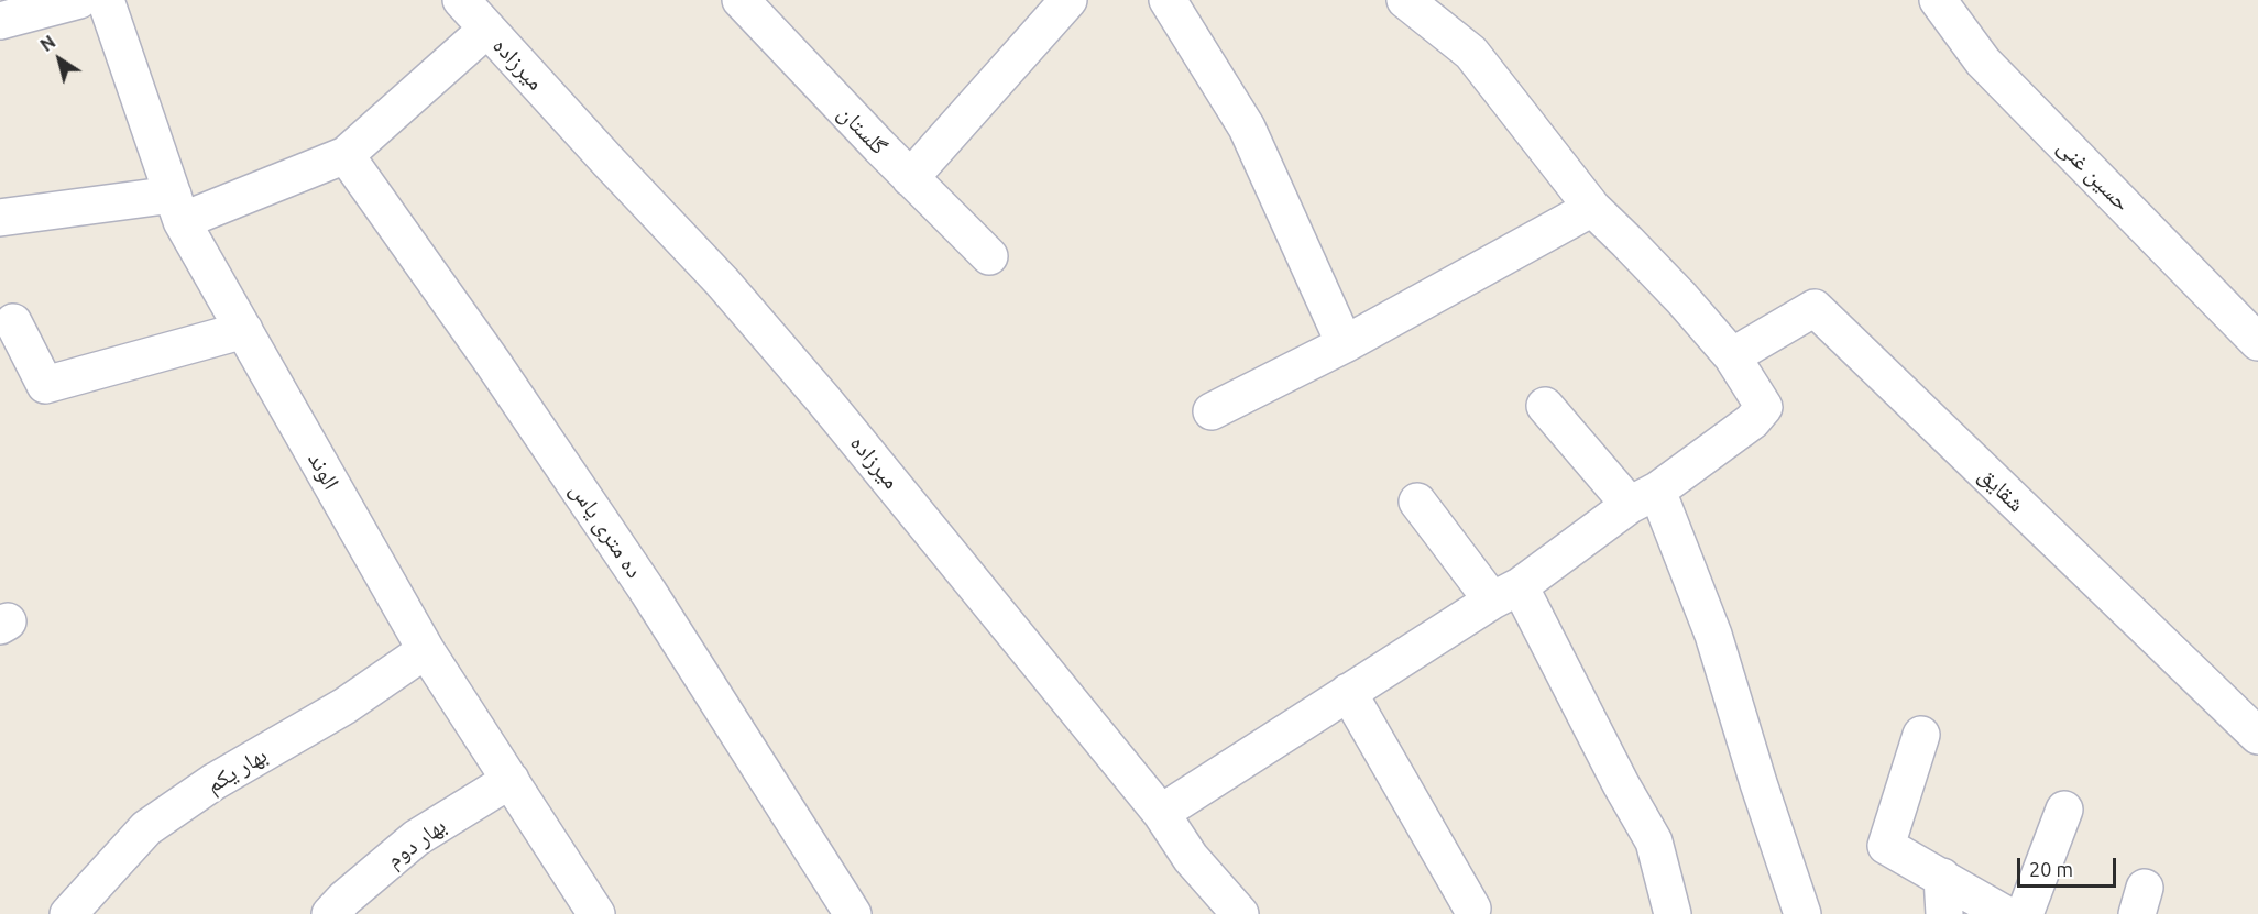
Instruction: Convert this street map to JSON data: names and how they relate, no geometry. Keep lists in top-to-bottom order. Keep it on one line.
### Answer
{"streets":{"street":["میرزاده","گلستان","حسین غنی","الوند","شقایق","ده متری یاس","بهار یکم","بهار دوم"]},"crossings":[["الوند","بهار یکم"],["الوند","بهار دوم"]],"scale_bar":"20 m","north":"top left"}
